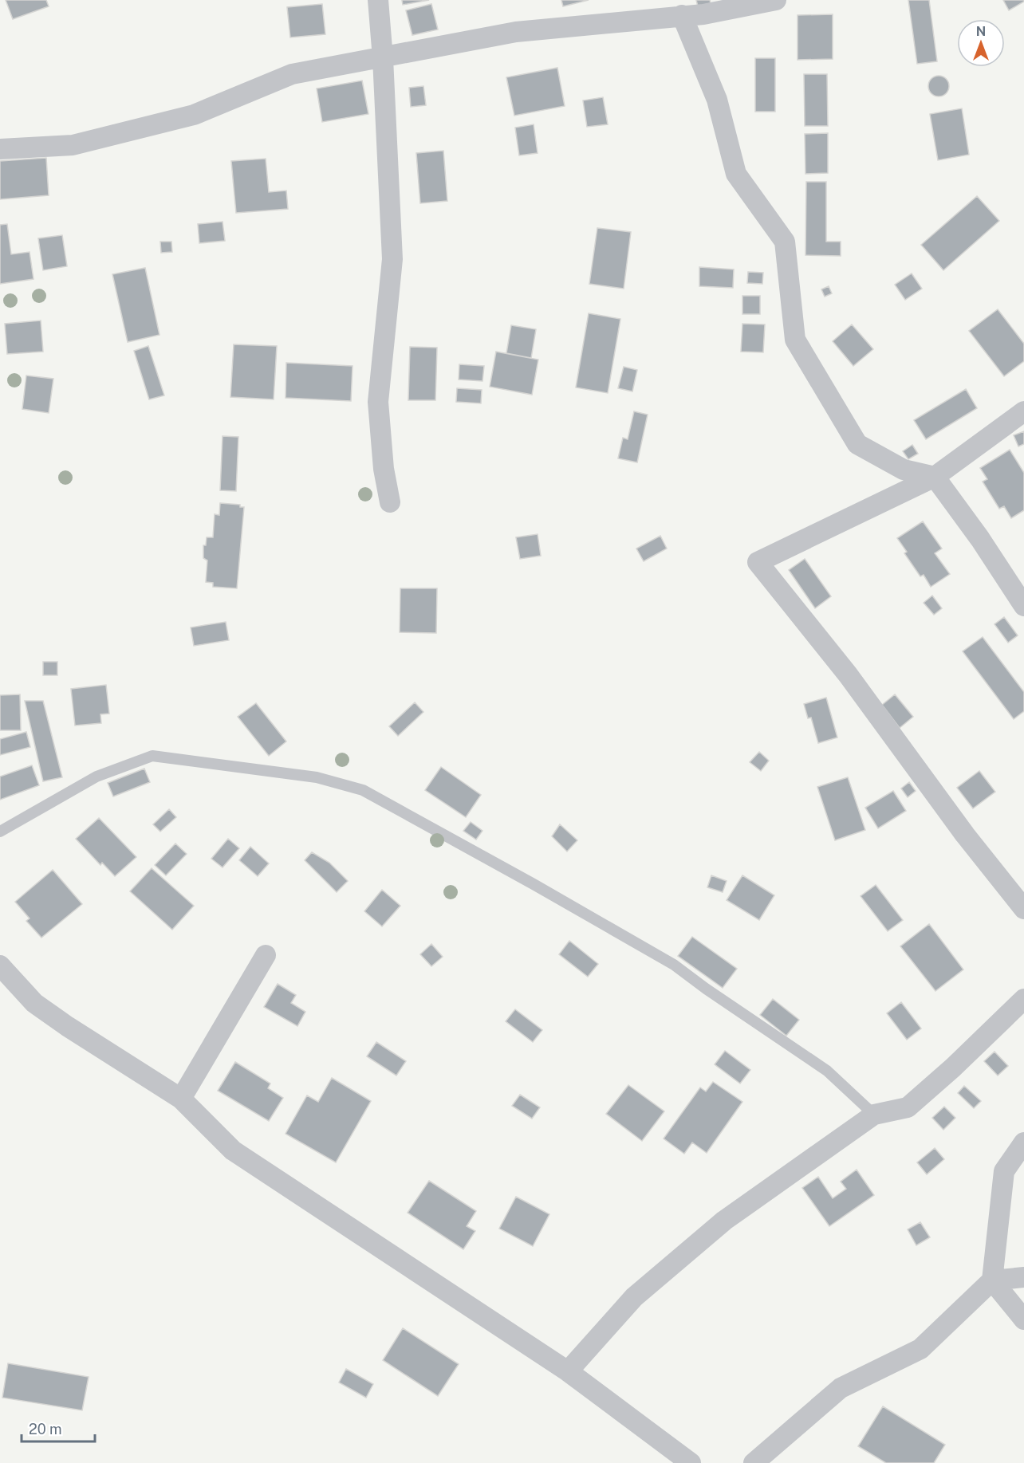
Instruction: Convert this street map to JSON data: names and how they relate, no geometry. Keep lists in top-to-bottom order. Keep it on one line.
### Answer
{"scale_bar":"20 m","north":"top"}
